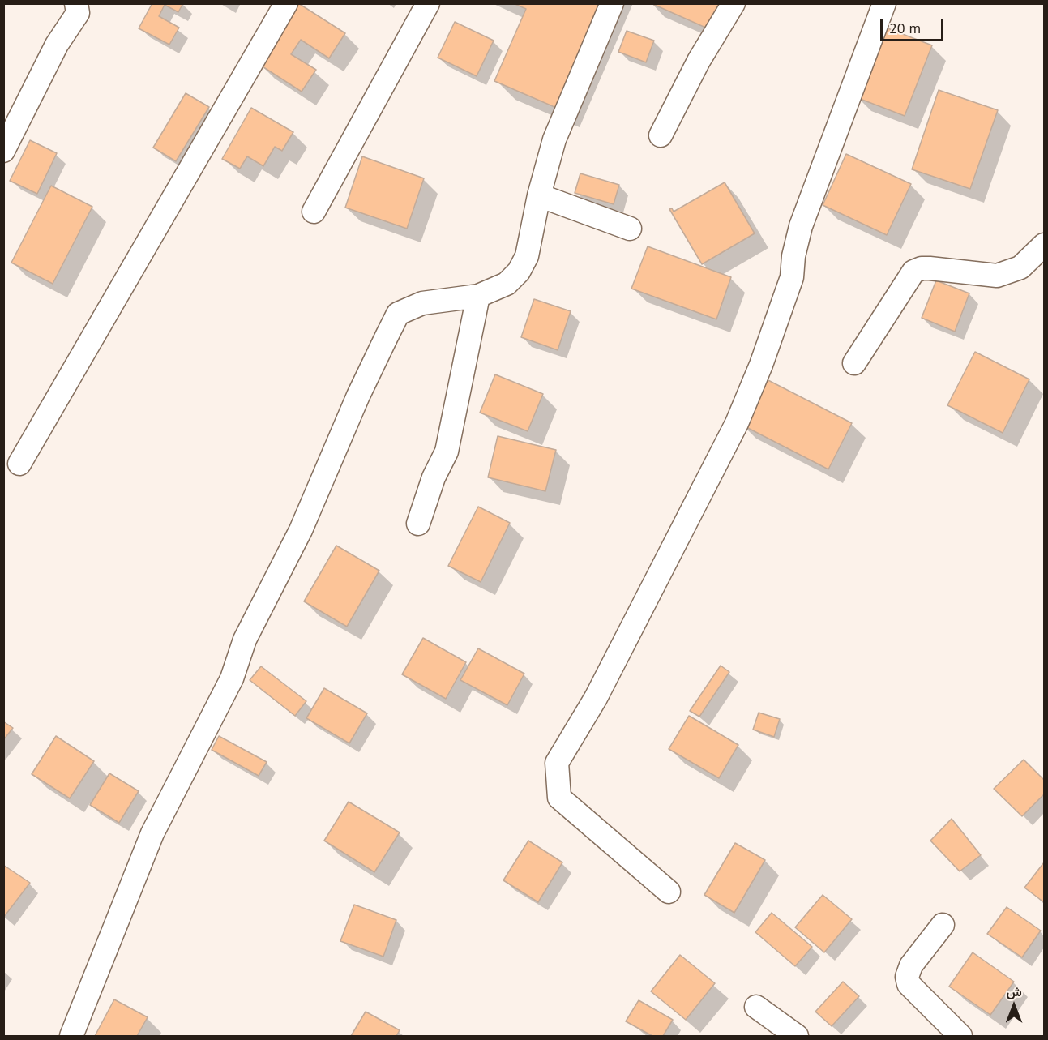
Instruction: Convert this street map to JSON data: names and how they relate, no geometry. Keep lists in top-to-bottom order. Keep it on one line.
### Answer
{"scale_bar":"20 m","north":"top"}
